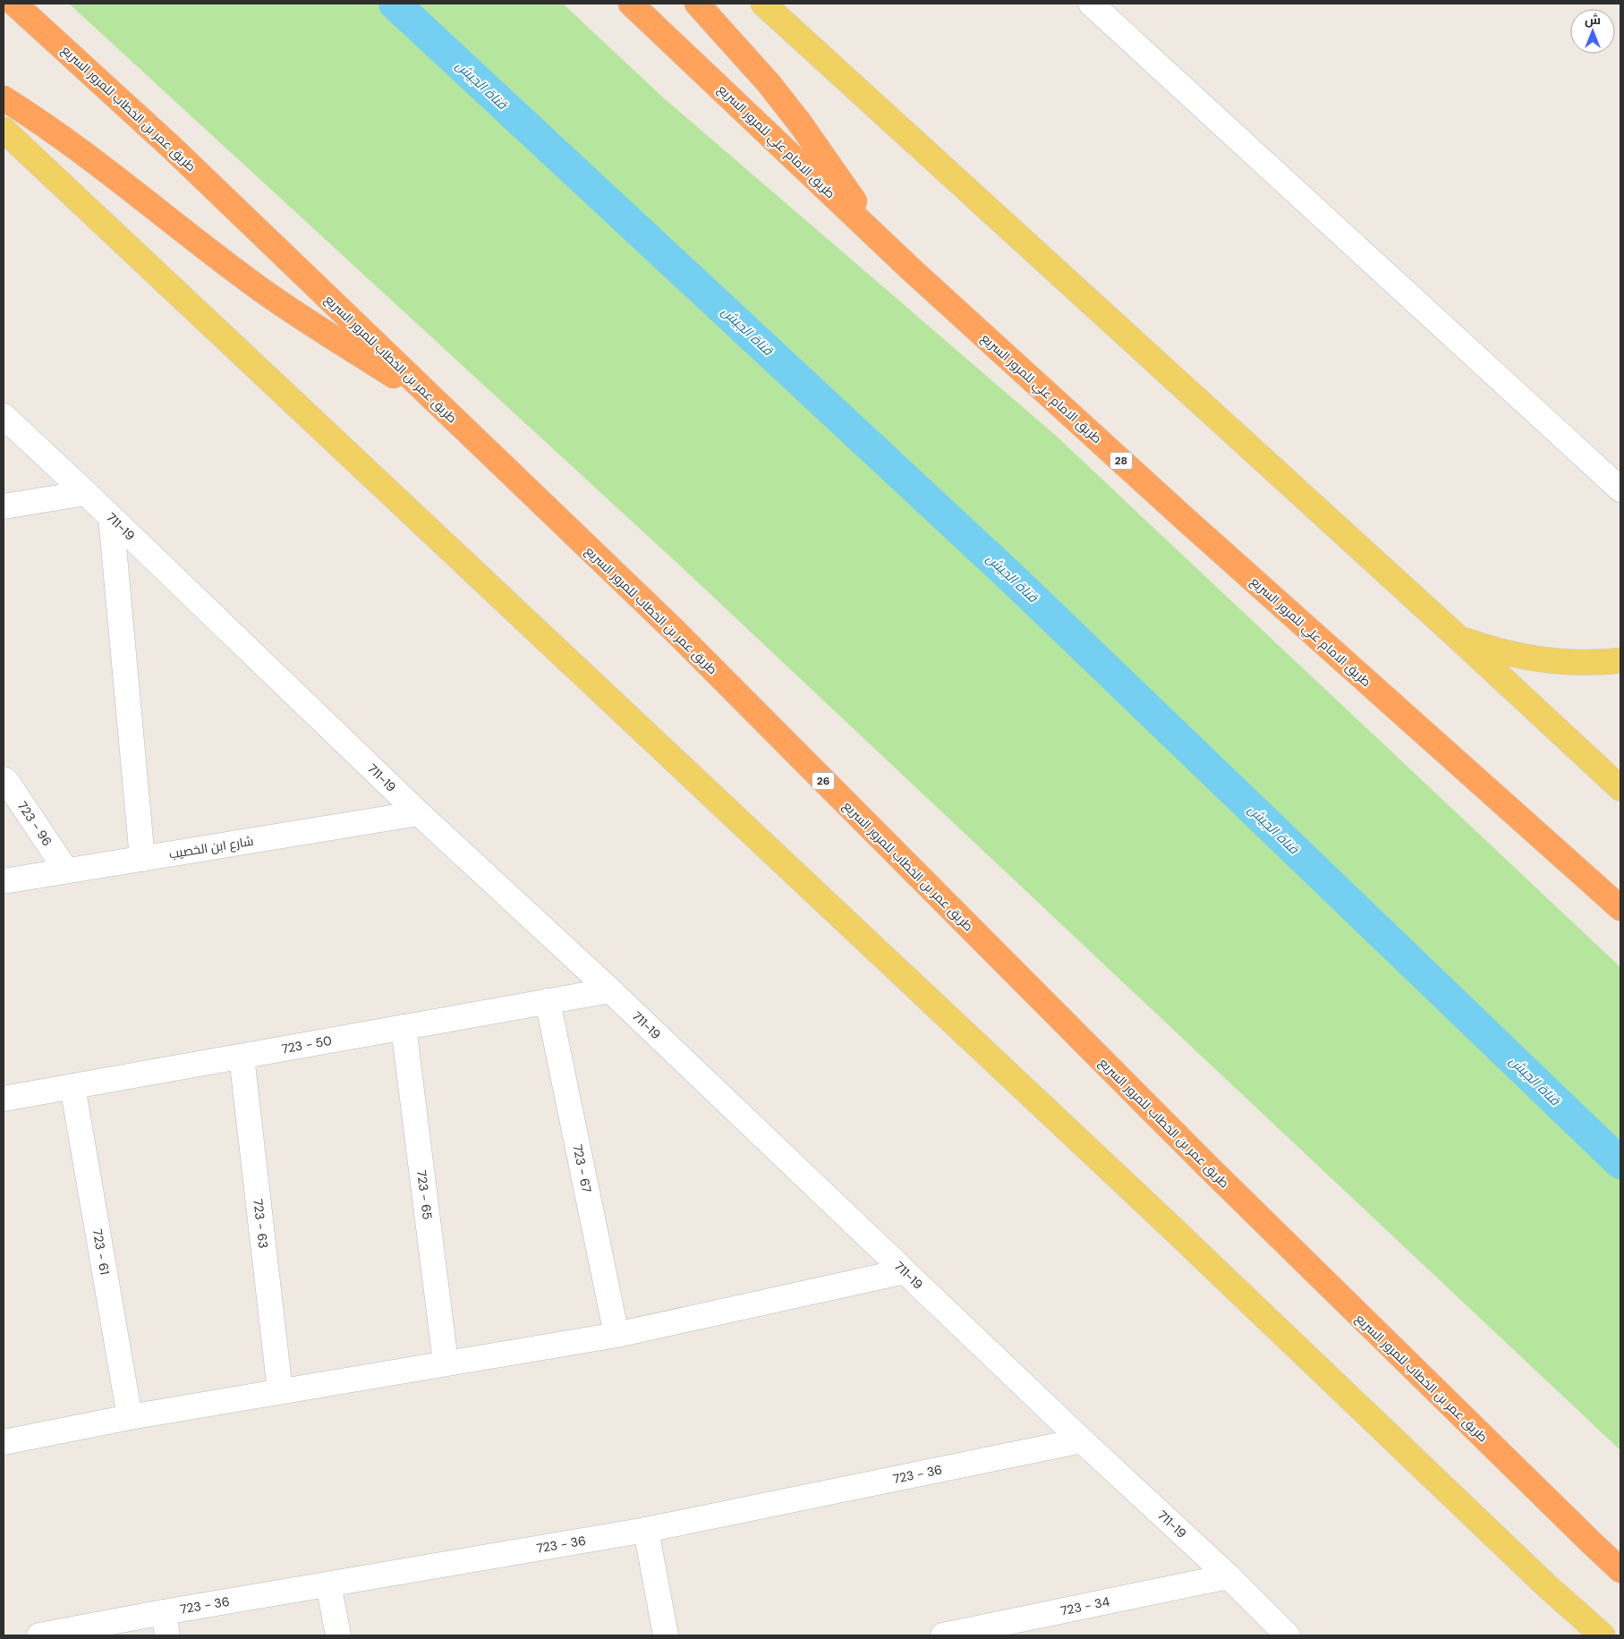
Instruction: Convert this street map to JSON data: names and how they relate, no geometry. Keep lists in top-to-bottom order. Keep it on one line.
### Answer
{"streets":{"highway":["طريق عمر بن الخطاب للمرور السريع","طريق الامام علي للمرور السريع","28","26"],"street":["711-19","723 - 96","شارع ابن الخصيب","723 - 50","723 - 67","723 - 65","723 - 63","723 - 61","723 - 36","723 - 34"]},"crossings":[["711-19","شارع ابن الخصيب"],["711-19","723 - 50"],["711-19","723 - 36"],["711-19","723 - 34"],["723 - 96","شارع ابن الخصيب"],["723 - 50","723 - 67"],["723 - 50","723 - 65"],["723 - 50","723 - 63"],["723 - 50","723 - 61"]],"water":["قناة الجيش"],"north":"top"}
